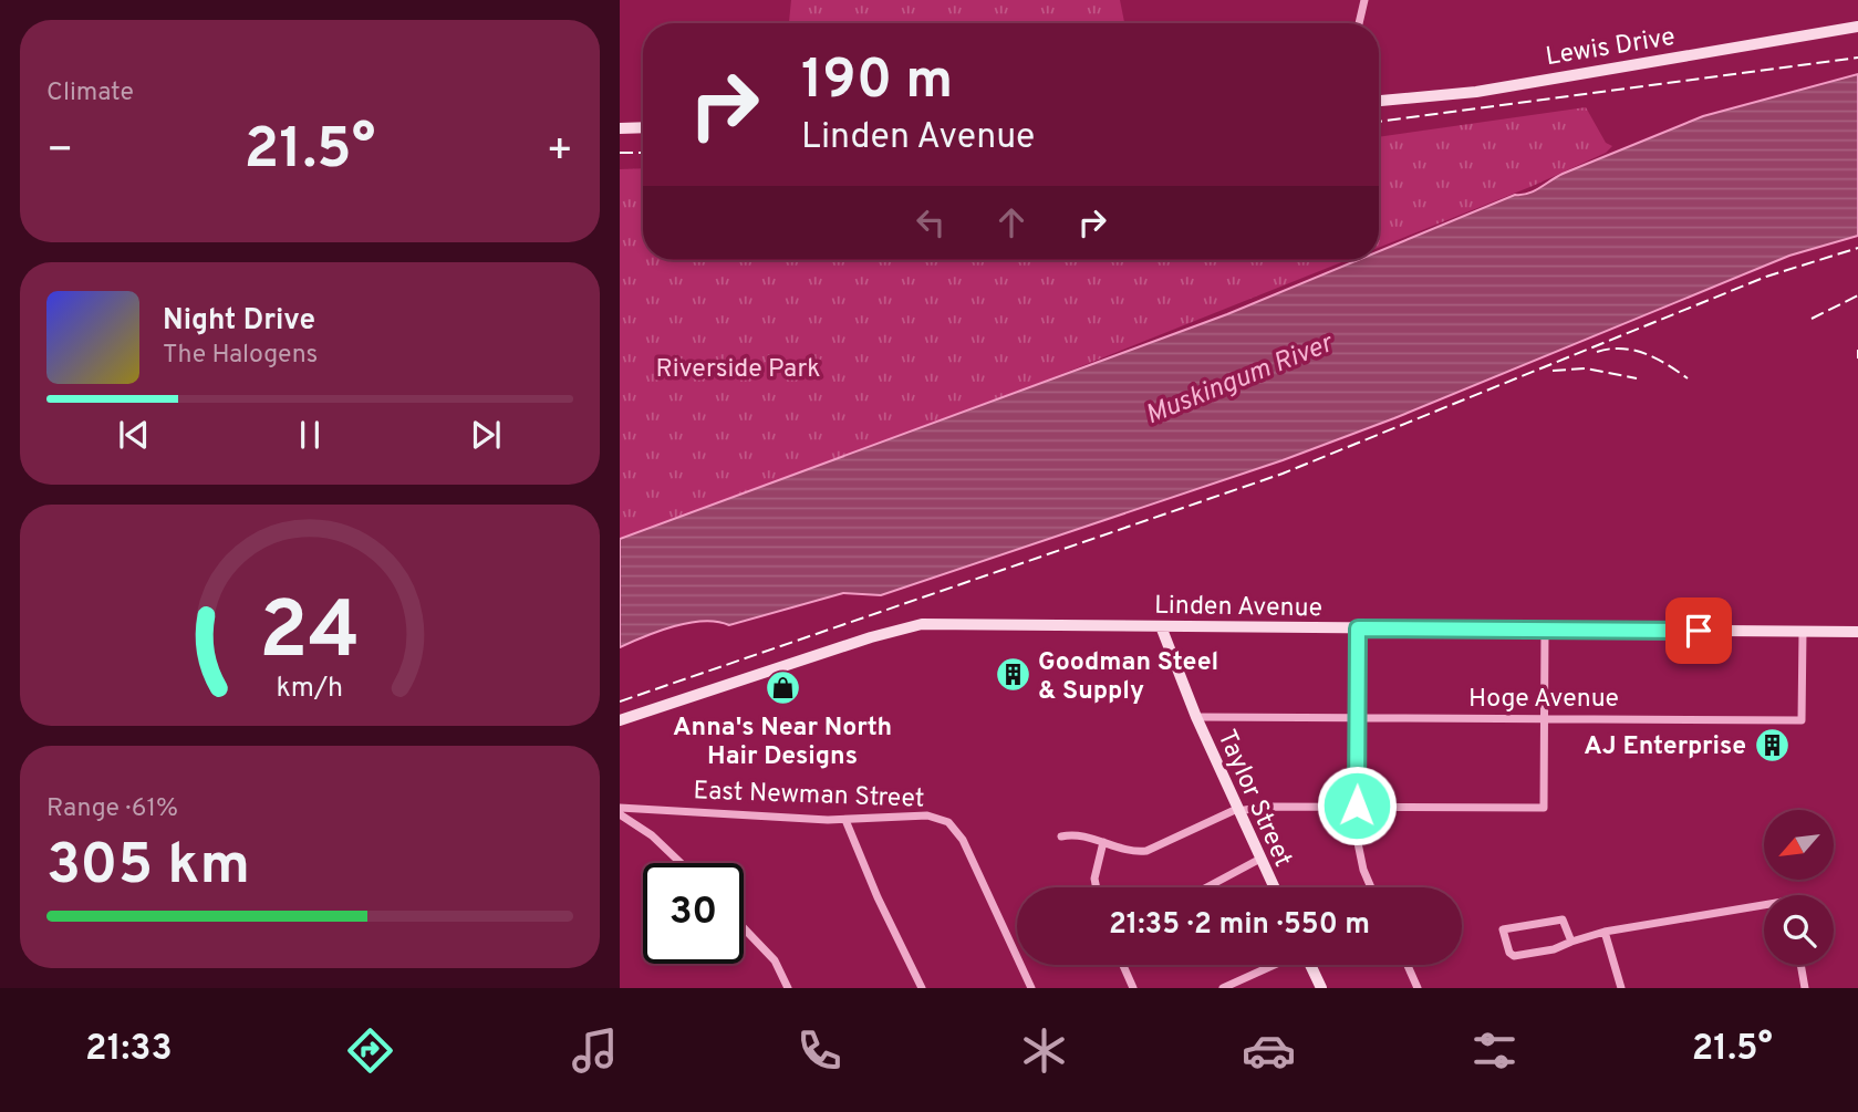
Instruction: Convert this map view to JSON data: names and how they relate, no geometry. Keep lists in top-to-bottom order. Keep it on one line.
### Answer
{"streets":{"street":["Lewis Drive","Linden Avenue","Hoge Avenue","East Newman Street","Taylor Street"]},"crossings":[["Linden Avenue","Hoge Avenue"],["Linden Avenue","Taylor Street"],["Hoge Avenue","Taylor Street"]],"water":["Muskingum River"],"parks":["Riverside Park"],"places":{"building":["Goodman Steel & Supply","AJ Enterprise"],"shop":["Anna's Near North Hair Designs"]},"north":"bottom left","page":{"tile":["Climate",["Range · 61%","305 km"]],"turn":["190 m","Linden Avenue"],"heat":["−","21.5°","+"],"song":["Night Drive","The Halogens"],"limit":"30","trip":"21:35 · 2 min · 550 m","tabs":["21:33","21.5°"],"gauge":["24","km/h"]}}
